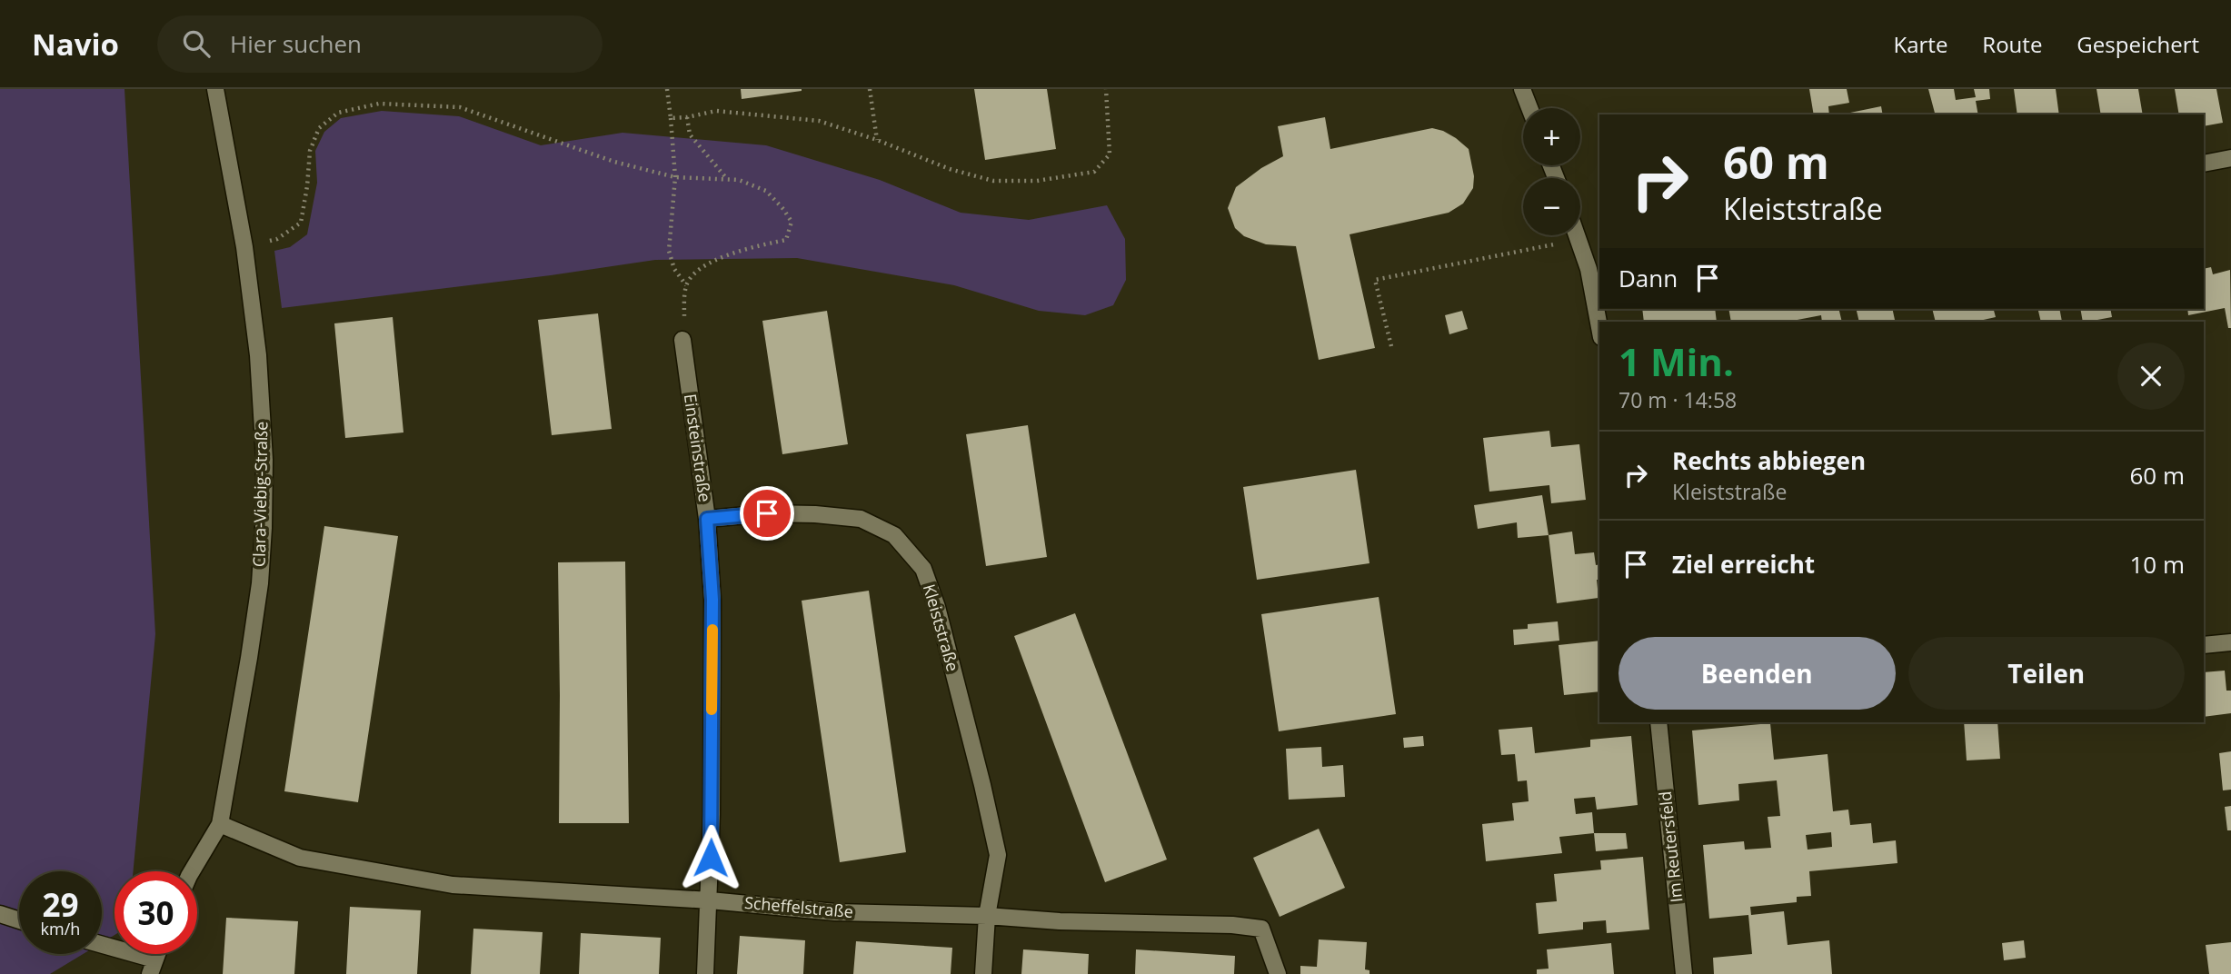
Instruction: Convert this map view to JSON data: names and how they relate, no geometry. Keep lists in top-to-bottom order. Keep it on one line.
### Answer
{"streets":{"street":["Einsteinstraße","Clara-Viebig-Straße","Kleiststraße","Im Reutersfeld","Scheffelstraße"]},"crossings":[["Einsteinstraße","Kleiststraße"],["Einsteinstraße","Scheffelstraße"],["Clara-Viebig-Straße","Scheffelstraße"],["Kleiststraße","Scheffelstraße"]],"page":{"header":"Navio","search":"Hier suchen","nav":["Karte","Route","Gespeichert"],"map_buttons":["+","−"],"turn":["60 m","Kleiststraße"],"then":"Dann","heading":["1 Min.","70 m · 14:58"],"list":[{"name":"Rechts abbiegen","note":"Kleiststraße","value":"60 m"},{"name":"Ziel erreicht","value":"10 m"}],"buttons":["Beenden","Teilen"],"speed":"29 km/h","limit":"30"}}
